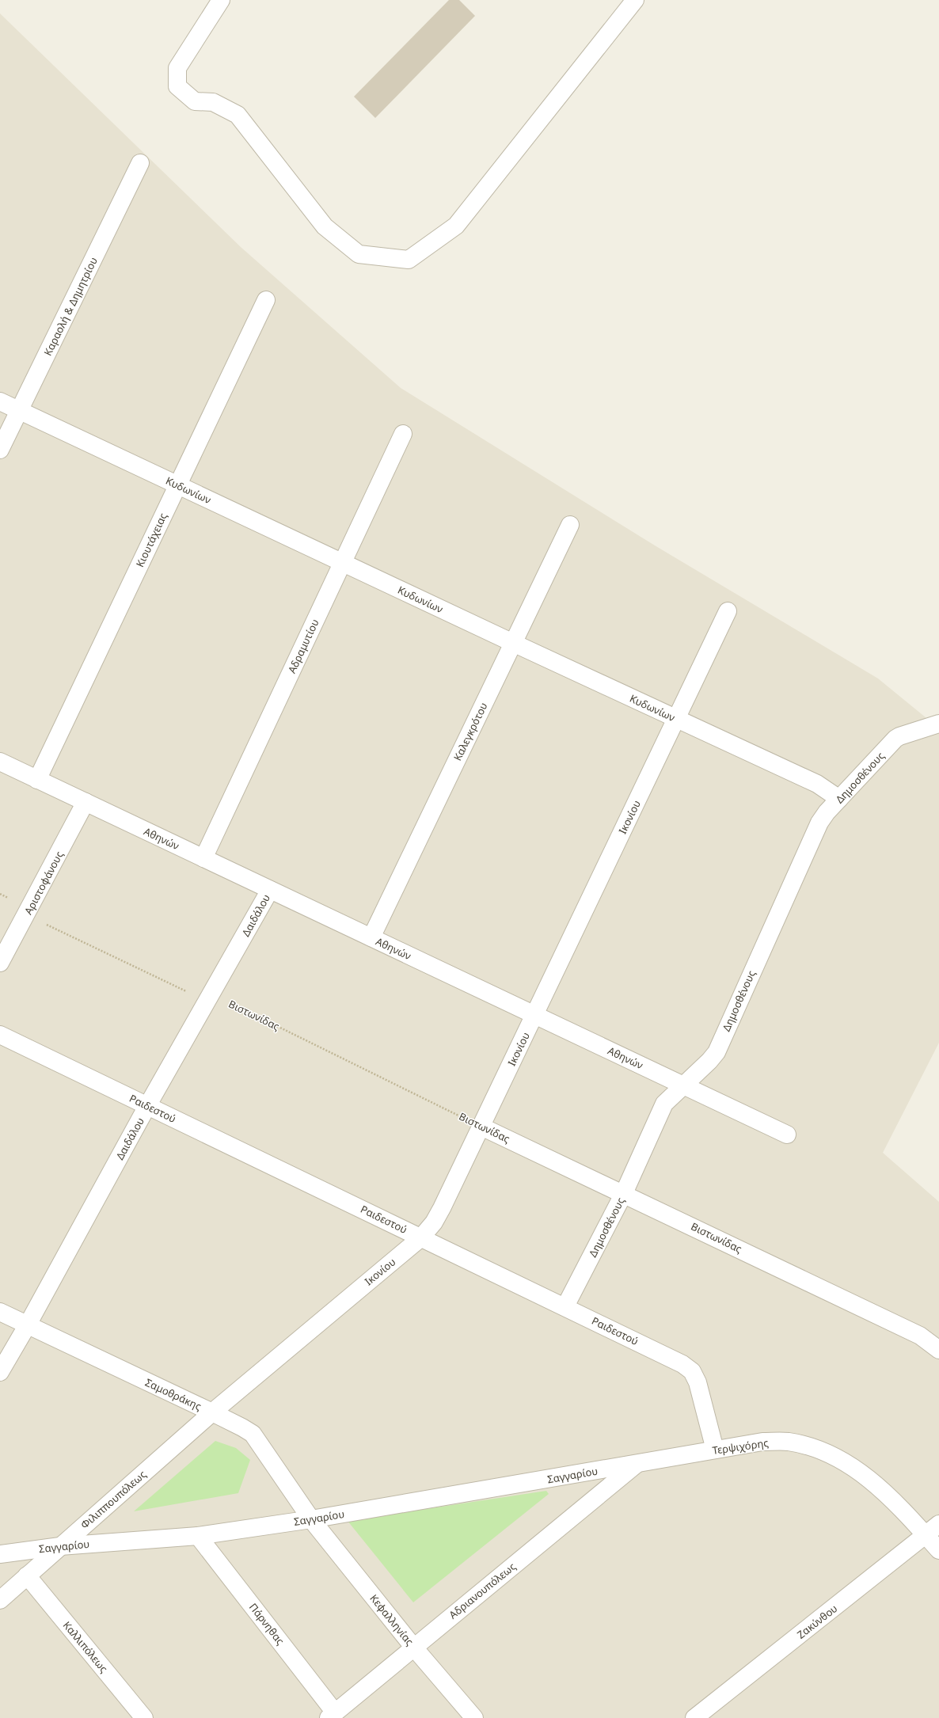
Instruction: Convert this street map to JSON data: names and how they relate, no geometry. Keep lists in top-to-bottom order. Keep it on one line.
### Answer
{"streets":{"street":["Καραολή & Δημητρίου","Κυδωνίων","Κιουτάχειας","Αδραμυτίου","Καλεγκρότου","Δημοσθένους","Ικονίου","Αθηνών","Αριστοφάνους","Δαιδάλου","Βιστωνίδας","Ραιδεστού","Σαμοθράκης","Τερψιχόρης","Σαγγαρίου","Φιλιππουπόλεως","Αδριανουπόλεως","Κεφαλληνίας","Ζακύνθου","Πάρνηθας","Καλλιπόλεως"]},"crossings":[["Καραολή & Δημητρίου","Κυδωνίων"],["Κυδωνίων","Κιουτάχειας"],["Κυδωνίων","Αδραμυτίου"],["Κυδωνίων","Καλεγκρότου"],["Κυδωνίων","Δημοσθένους"],["Κυδωνίων","Ικονίου"],["Κιουτάχειας","Αθηνών"],["Αδραμυτίου","Αθηνών"],["Καλεγκρότου","Αθηνών"],["Δημοσθένους","Αθηνών"],["Δημοσθένους","Βιστωνίδας"],["Δημοσθένους","Ραιδεστού"],["Ικονίου","Αθηνών"],["Ικονίου","Βιστωνίδας"],["Ικονίου","Ραιδεστού"],["Ικονίου","Σαμοθράκης"],["Ικονίου","Φιλιππουπόλεως"],["Αθηνών","Αριστοφάνους"],["Αθηνών","Δαιδάλου"],["Αριστοφάνους","Βιστωνίδας"],["Δαιδάλου","Βιστωνίδας"],["Δαιδάλου","Ραιδεστού"],["Δαιδάλου","Σαμοθράκης"],["Ραιδεστού","Τερψιχόρης"],["Σαμοθράκης","Σαγγαρίου"],["Σαμοθράκης","Φιλιππουπόλεως"],["Σαμοθράκης","Κεφαλληνίας"],["Τερψιχόρης","Σαγγαρίου"],["Τερψιχόρης","Αδριανουπόλεως"],["Τερψιχόρης","Ζακύνθου"],["Σαγγαρίου","Φιλιππουπόλεως"],["Σαγγαρίου","Αδριανουπόλεως"],["Σαγγαρίου","Κεφαλληνίας"],["Σαγγαρίου","Πάρνηθας"],["Φιλιππουπόλεως","Καλλιπόλεως"],["Αδριανουπόλεως","Κεφαλληνίας"],["Αδριανουπόλεως","Πάρνηθας"]]}
